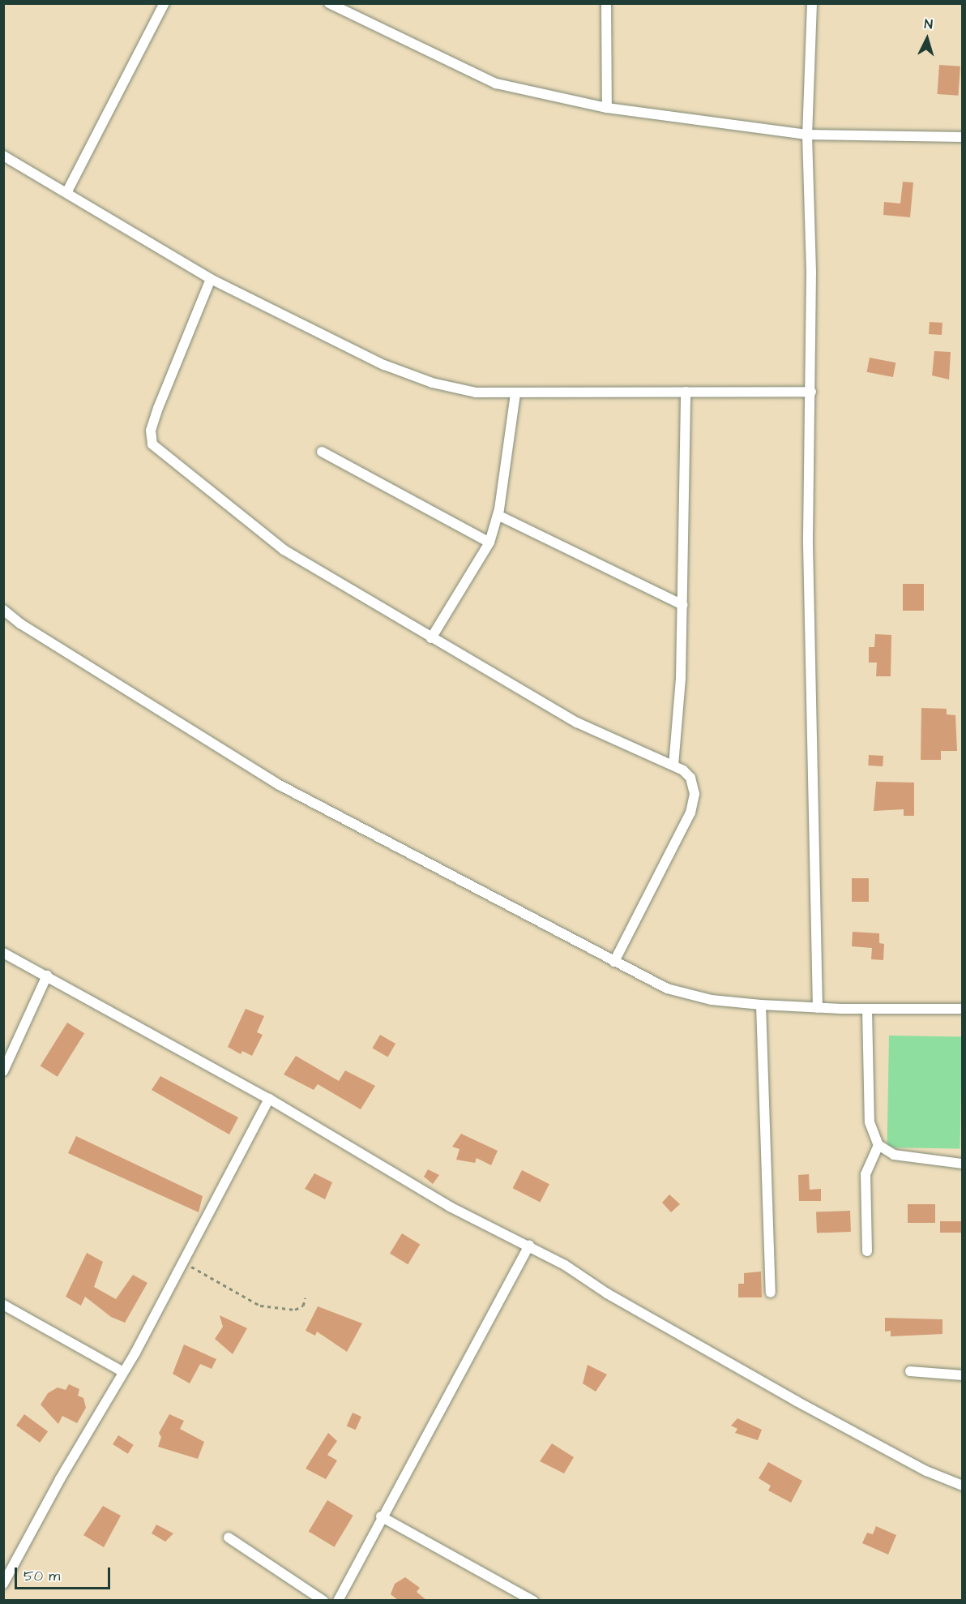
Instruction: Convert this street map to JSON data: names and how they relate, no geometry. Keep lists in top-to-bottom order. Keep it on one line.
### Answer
{"scale_bar":"50 m","north":"top"}
